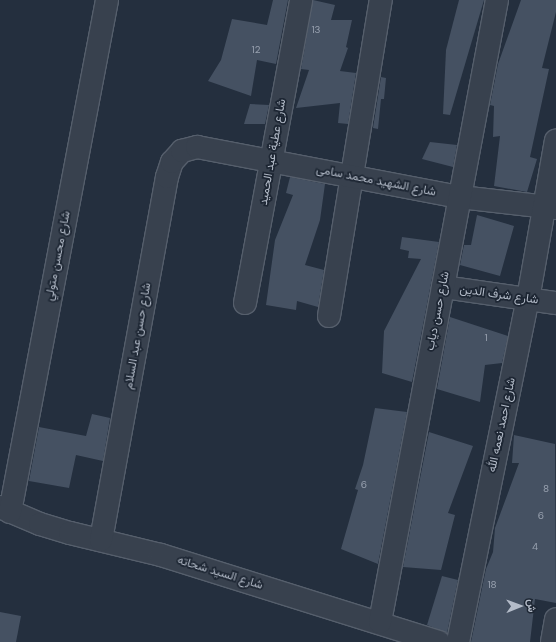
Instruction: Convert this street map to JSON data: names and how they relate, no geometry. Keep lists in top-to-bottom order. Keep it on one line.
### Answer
{"streets":{"street":["شارع عطية عبد الحميد","شارع الشهيد محمد سامى","شارع محسن متولي","شارع شرف الدين","شارع حسن دياب","شارع حسن عبد السلام","شارع احمد نعمه الله","شارع السيد شحاته"]},"crossings":[["شارع عطية عبد الحميد","شارع الشهيد محمد سامى"],["شارع الشهيد محمد سامى","شارع حسن دياب"],["شارع الشهيد محمد سامى","شارع حسن عبد السلام"],["شارع الشهيد محمد سامى","شارع احمد نعمه الله"],["شارع محسن متولي","شارع السيد شحاته"],["شارع شرف الدين","شارع حسن دياب"],["شارع شرف الدين","شارع احمد نعمه الله"],["شارع حسن دياب","شارع السيد شحاته"],["شارع حسن عبد السلام","شارع السيد شحاته"]],"house_numbers":["13","12","1","6","8","6","4","18"],"north":"right"}
